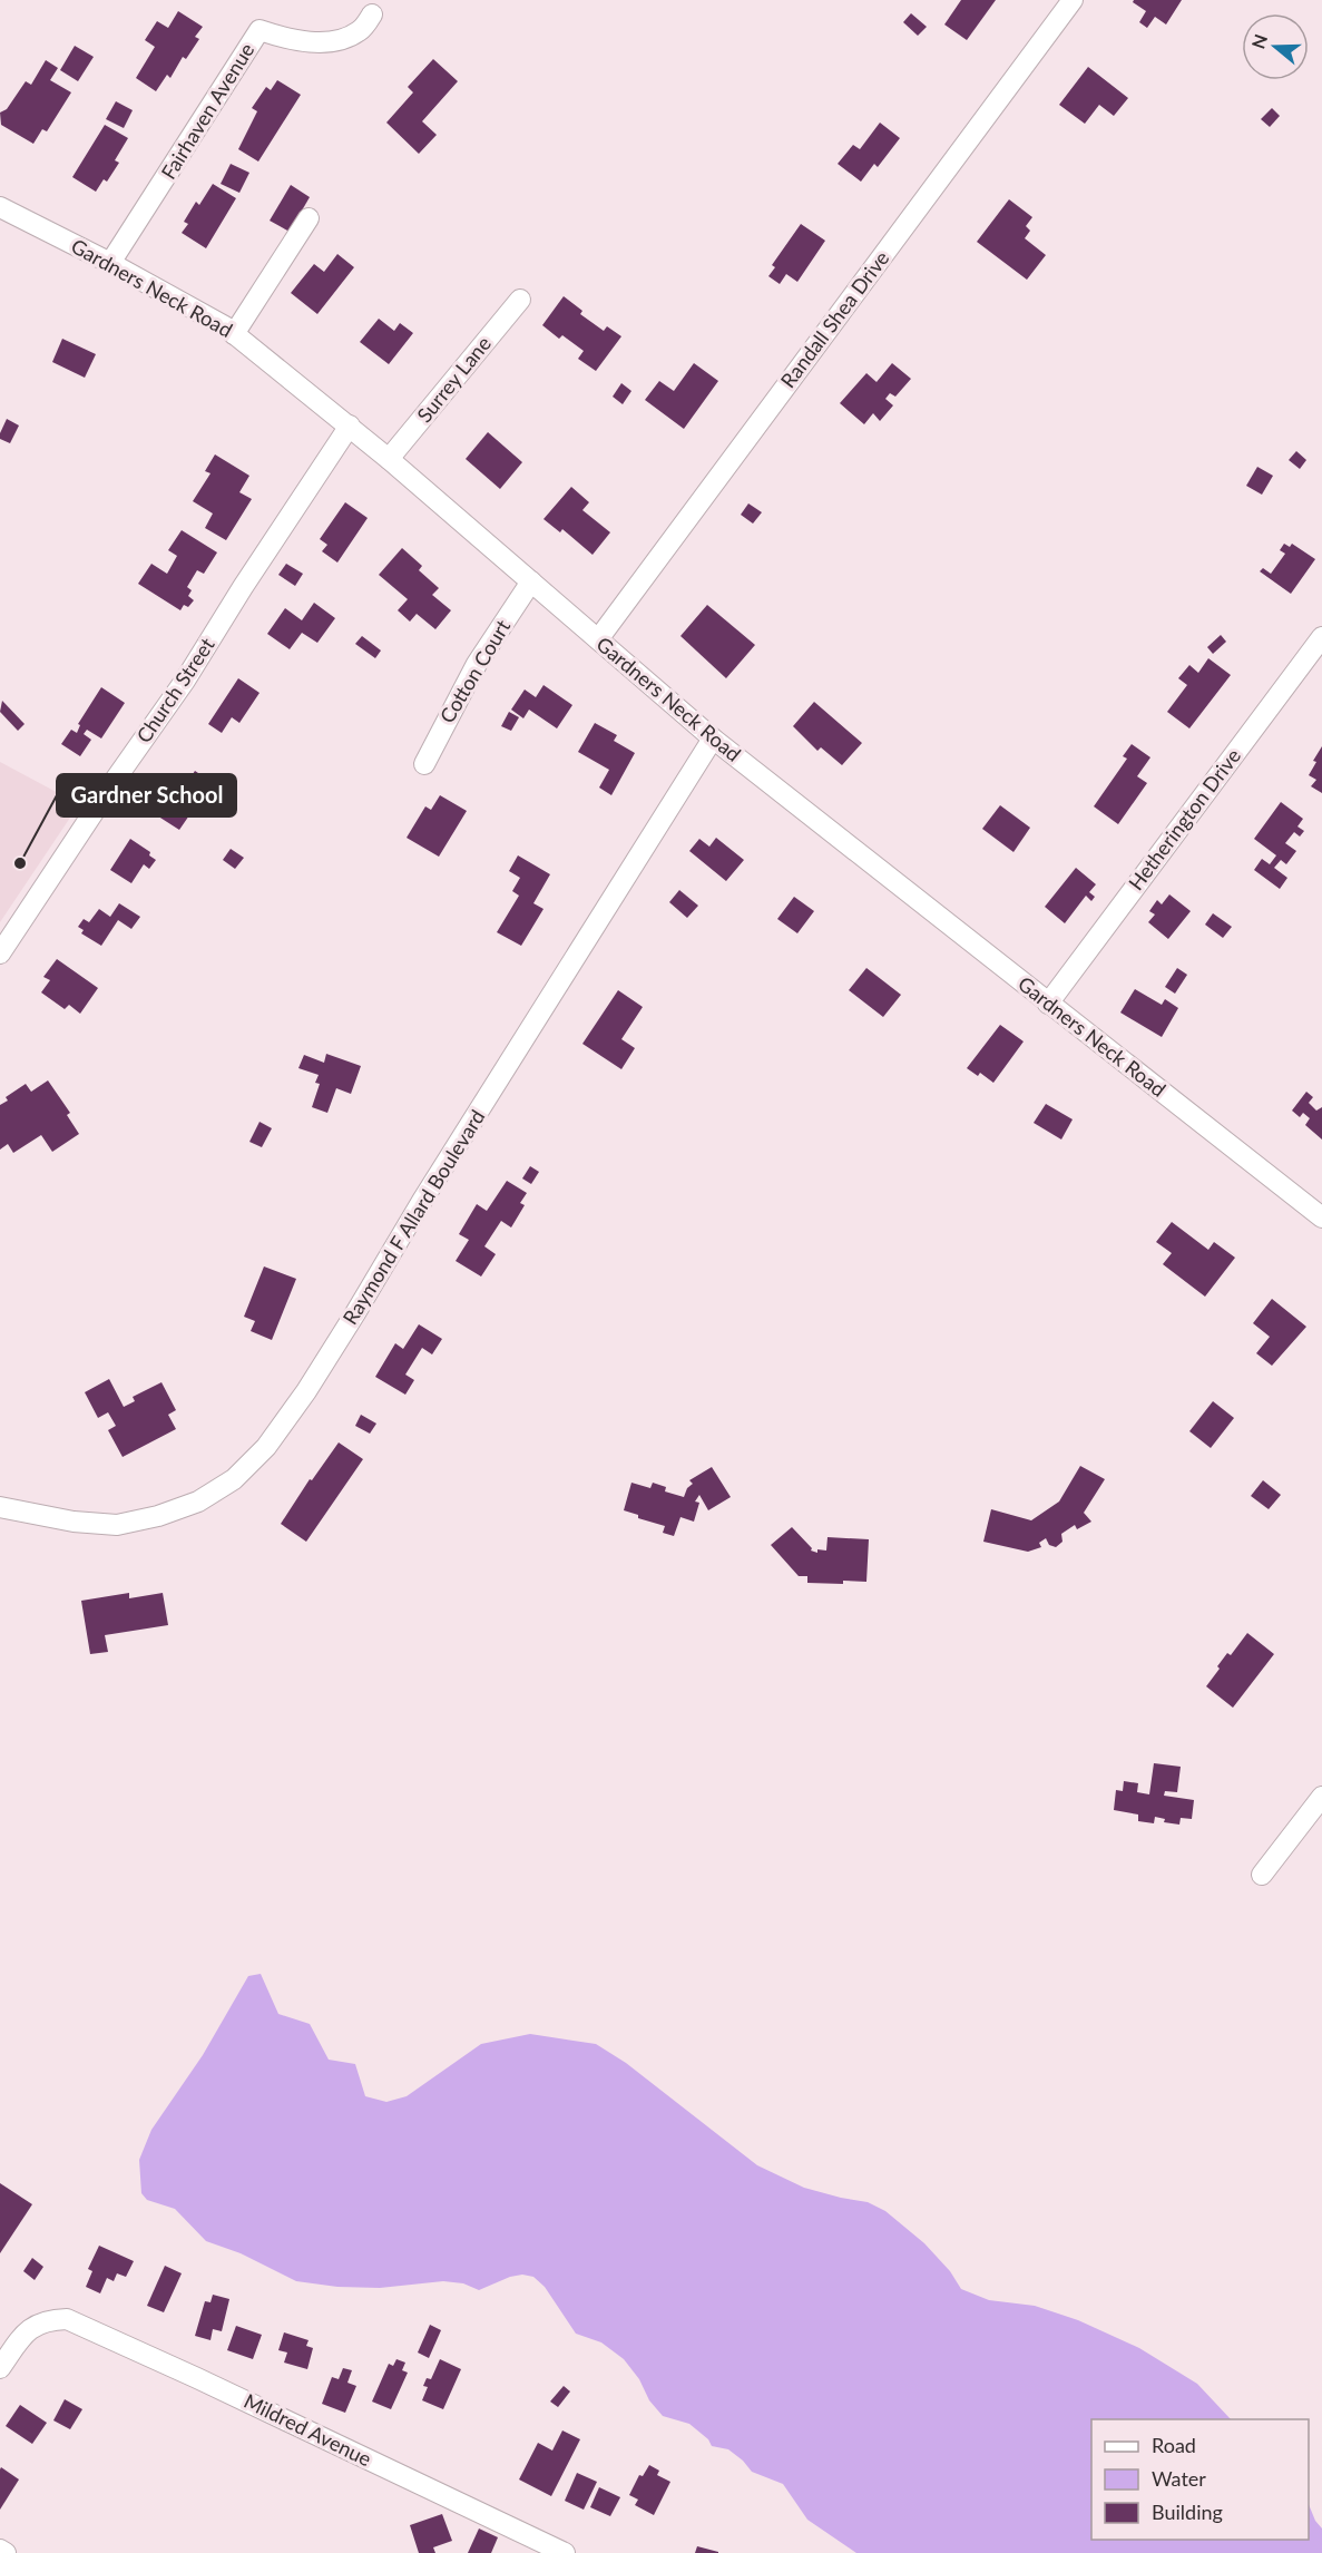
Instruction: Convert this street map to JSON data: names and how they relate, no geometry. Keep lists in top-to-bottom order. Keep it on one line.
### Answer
{"streets":{"street":["Fairhaven Avenue","Gardners Neck Road","Randall Shea Drive","Surrey Lane","Cotton Court","Church Street","Hetherington Drive","Raymond F Allard Boulevard","Mildred Avenue"]},"crossings":[["Fairhaven Avenue","Gardners Neck Road"],["Gardners Neck Road","Randall Shea Drive"],["Gardners Neck Road","Surrey Lane"],["Gardners Neck Road","Cotton Court"],["Gardners Neck Road","Church Street"],["Gardners Neck Road","Hetherington Drive"],["Gardners Neck Road","Raymond F Allard Boulevard"]],"places":["Gardner School"],"legend":["Road","Water","Building"],"north":"left"}
